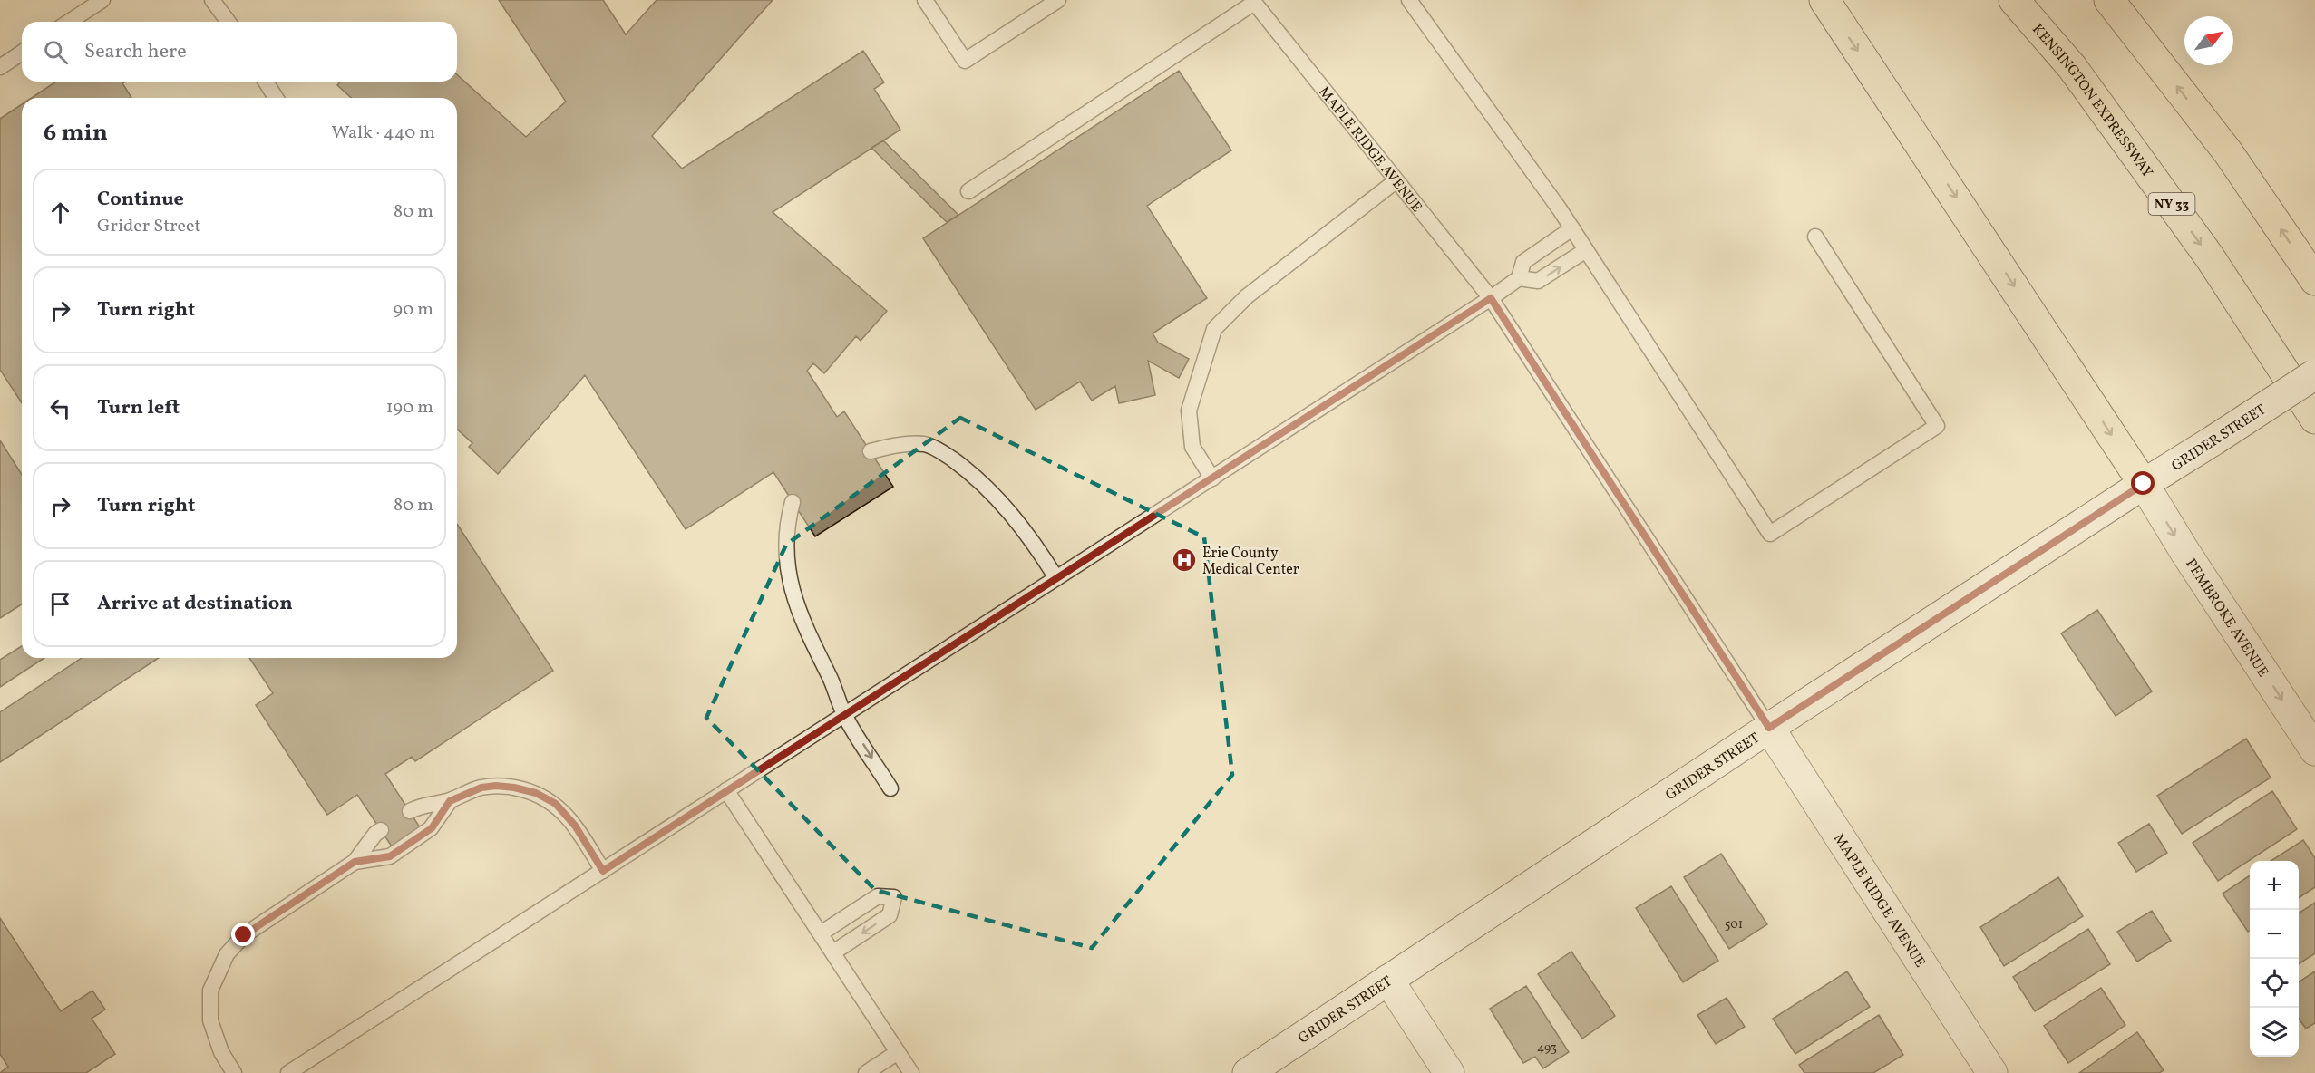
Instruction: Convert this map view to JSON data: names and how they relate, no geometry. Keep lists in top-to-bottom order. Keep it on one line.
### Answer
{"streets":{"highway":["KENSINGTON EXPRESSWAY","NY 33"],"street":["MAPLE RIDGE AVENUE","GRIDER STREET","PEMBROKE AVENUE"]},"crossings":[["MAPLE RIDGE AVENUE","GRIDER STREET"],["GRIDER STREET","PEMBROKE AVENUE"]],"one_way":["PEMBROKE AVENUE"],"places":{"hospital":["Erie County Medical Center"]},"house_numbers":["501","493"],"north":"top right","page":{"search":"Search here","heading":["6 min","Walk · 440 m"],"list":[["Continue","Grider Street","80 m"],["Turn right","90 m"],["Turn left","190 m"],["Turn right","80 m"],"Arrive at destination"],"map_buttons":["+","−"]}}
